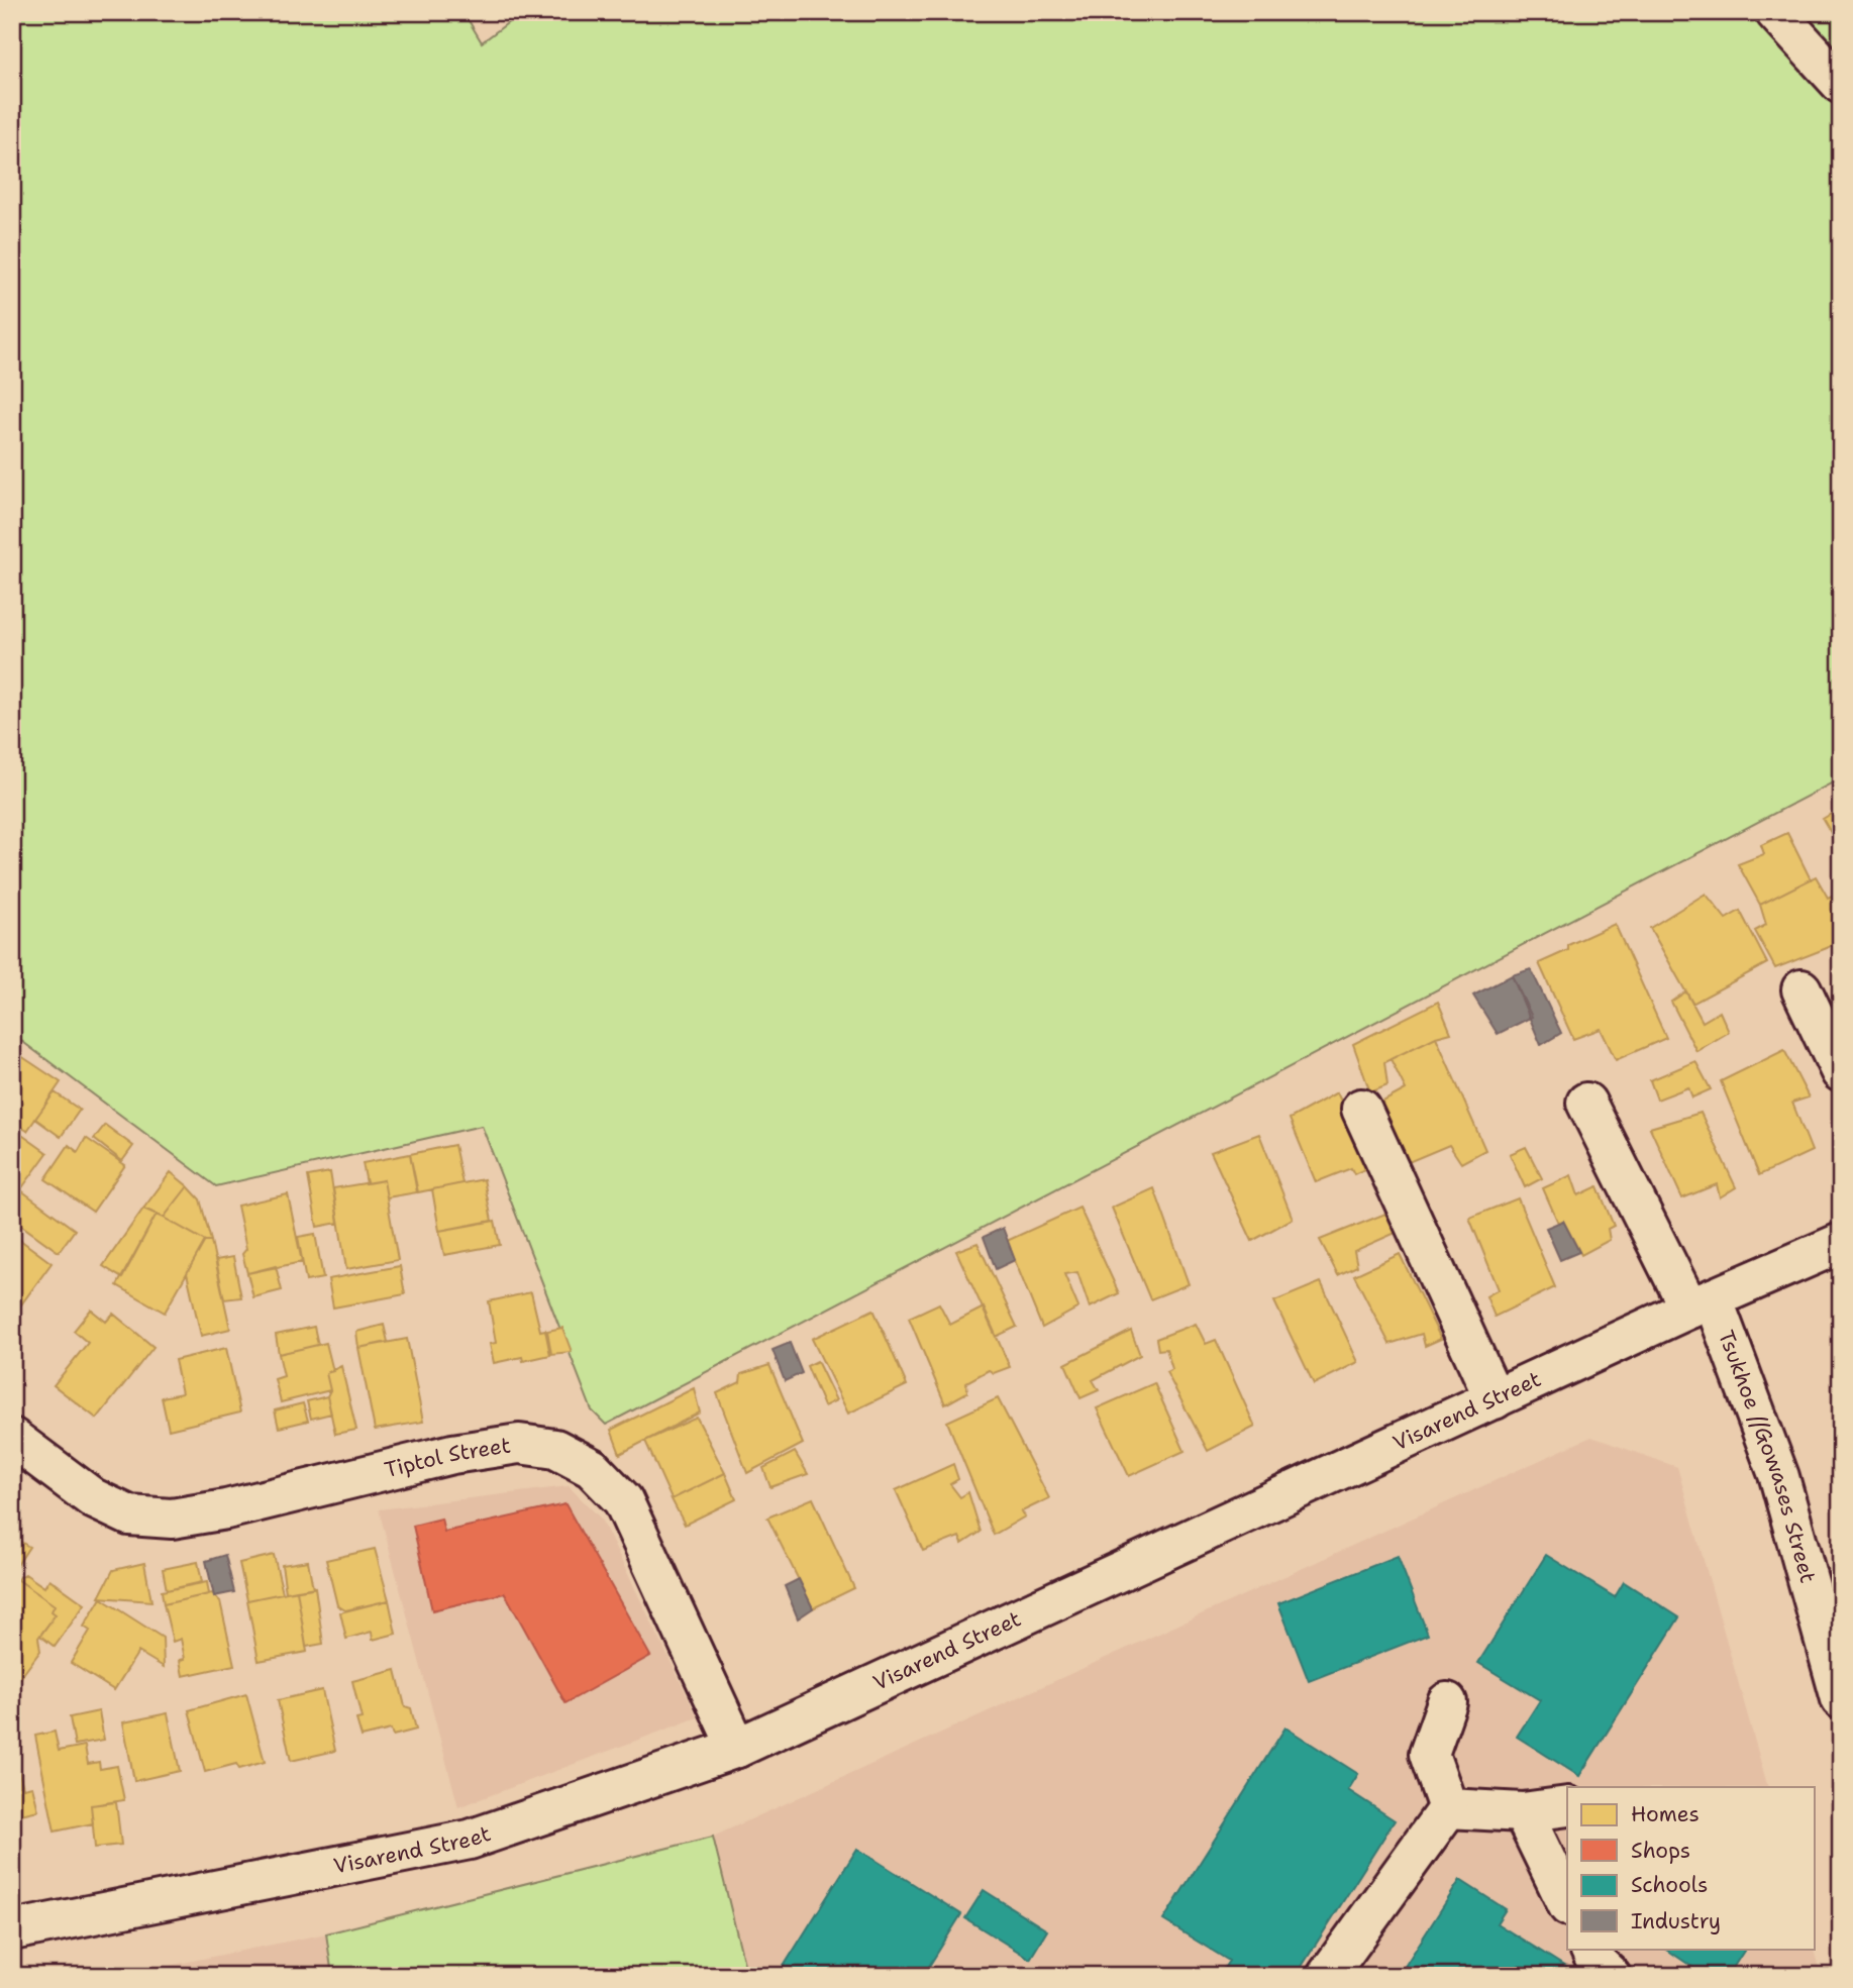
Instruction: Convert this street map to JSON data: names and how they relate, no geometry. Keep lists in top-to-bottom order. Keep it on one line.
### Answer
{"streets":{"street":["Visarend Street","Tsukhoe //Gowases Street","Tiptol Street"]},"crossings":[["Visarend Street","Tsukhoe //Gowases Street"],["Visarend Street","Tiptol Street"]],"legend":["Homes","Shops","Schools","Industry"]}
